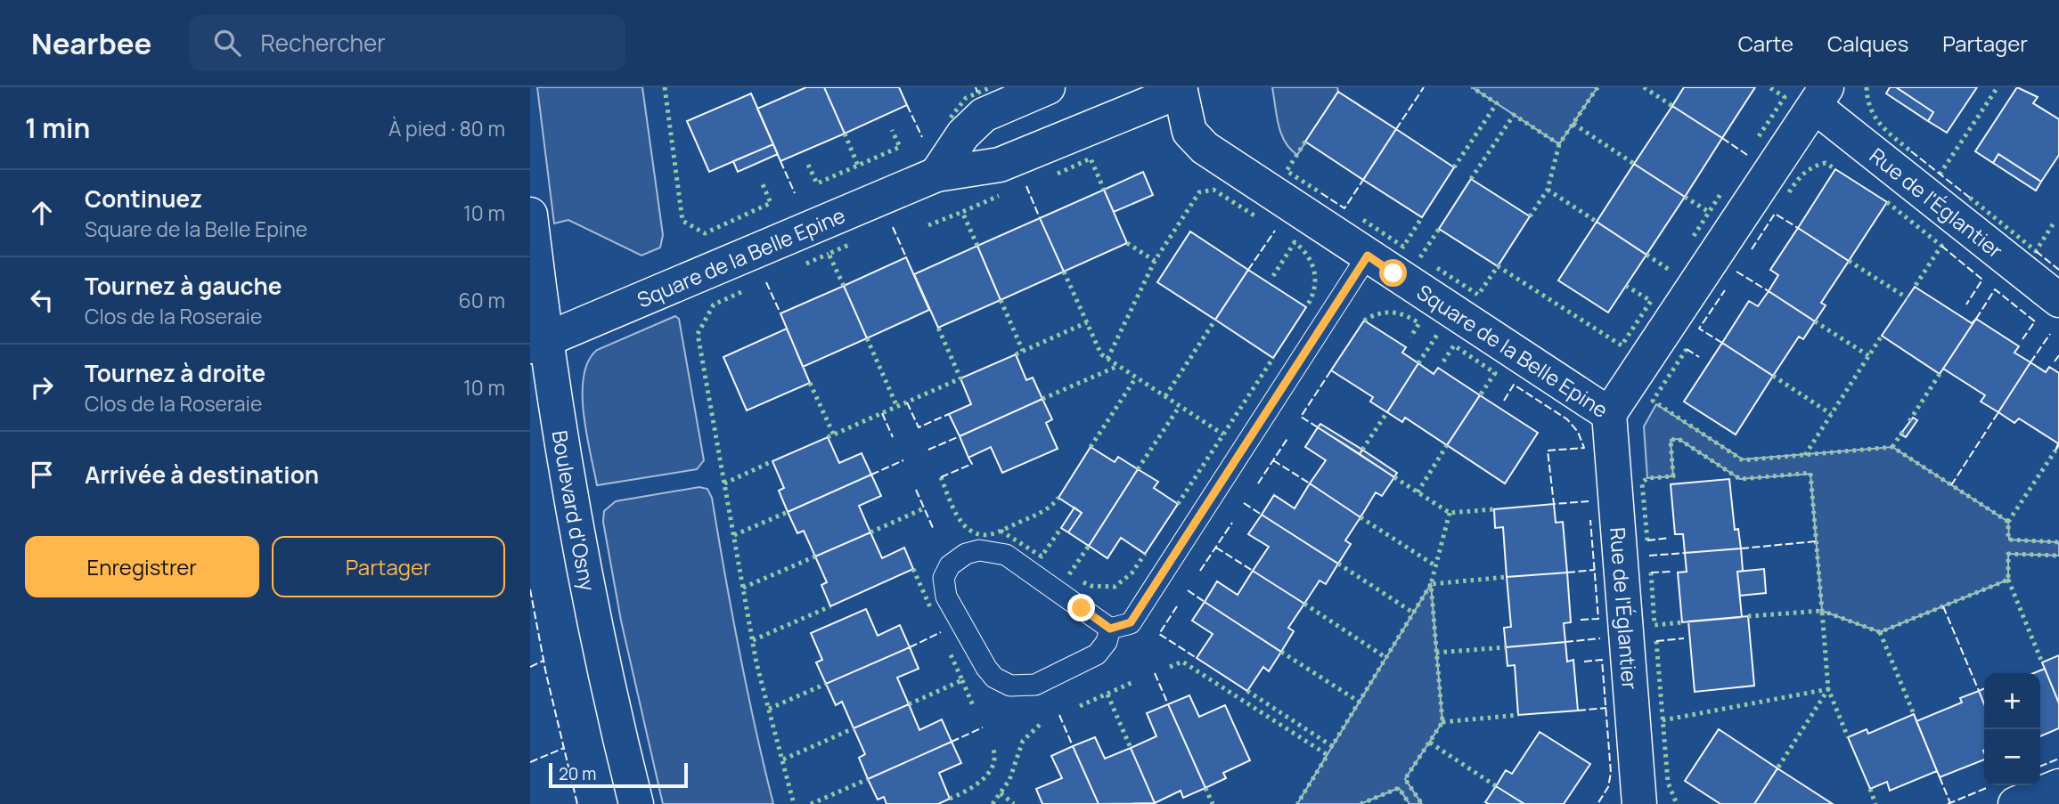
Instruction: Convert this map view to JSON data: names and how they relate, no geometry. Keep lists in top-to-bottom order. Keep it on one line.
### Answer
{"streets":{"street":["Rue de l'Églantier","Square de la Belle Epine","Boulevard d'Osny"]},"crossings":[["Rue de l'Églantier","Square de la Belle Epine"],["Square de la Belle Epine","Boulevard d'Osny"]],"scale_bar":"20 m","page":{"header":"Nearbee","search":"Rechercher","nav":["Carte","Calques","Partager"],"heading":["1 min","À pied · 80 m"],"list":[["Continuez","Square de la Belle Epine","10 m"],["Tournez à gauche","Clos de la Roseraie","60 m"],["Tournez à droite","Clos de la Roseraie","10 m"],"Arrivée à destination"],"buttons":["Enregistrer","Partager"],"map_buttons":["+","−"],"scale":"20 m"}}
